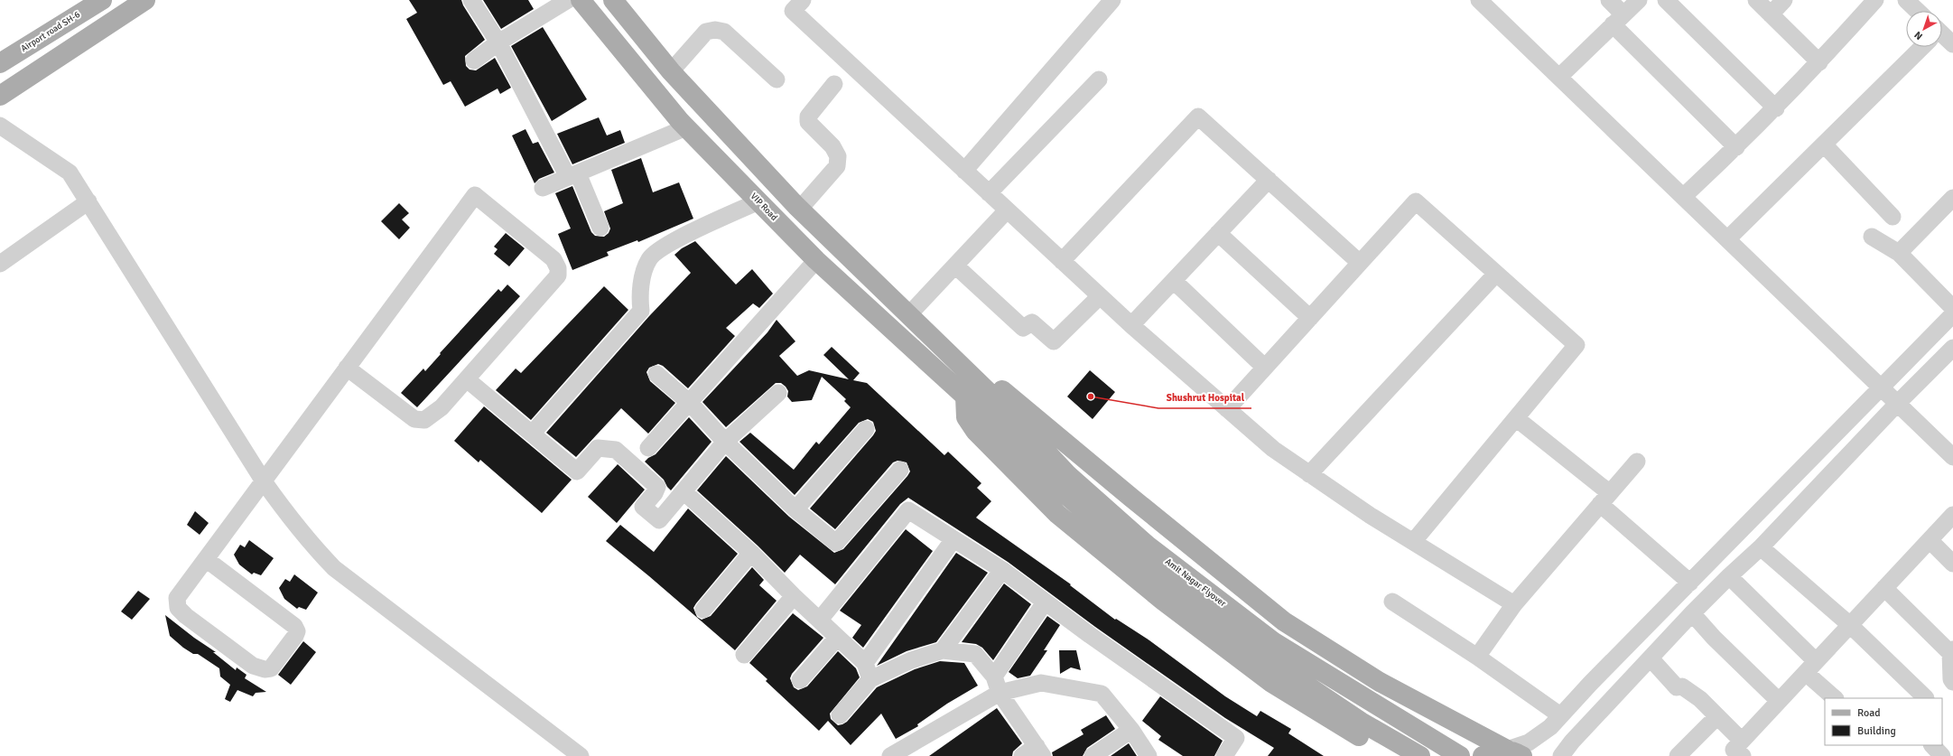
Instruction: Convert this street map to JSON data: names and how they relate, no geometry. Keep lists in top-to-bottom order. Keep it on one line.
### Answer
{"streets":{"main road":["Airport road SH-6","VIP Road","Amit Nagar Flyover"]},"crossings":[["VIP Road","Amit Nagar Flyover"]],"places":["Shushrut Hospital"],"legend":["Road","Building"],"north":"bottom left"}
